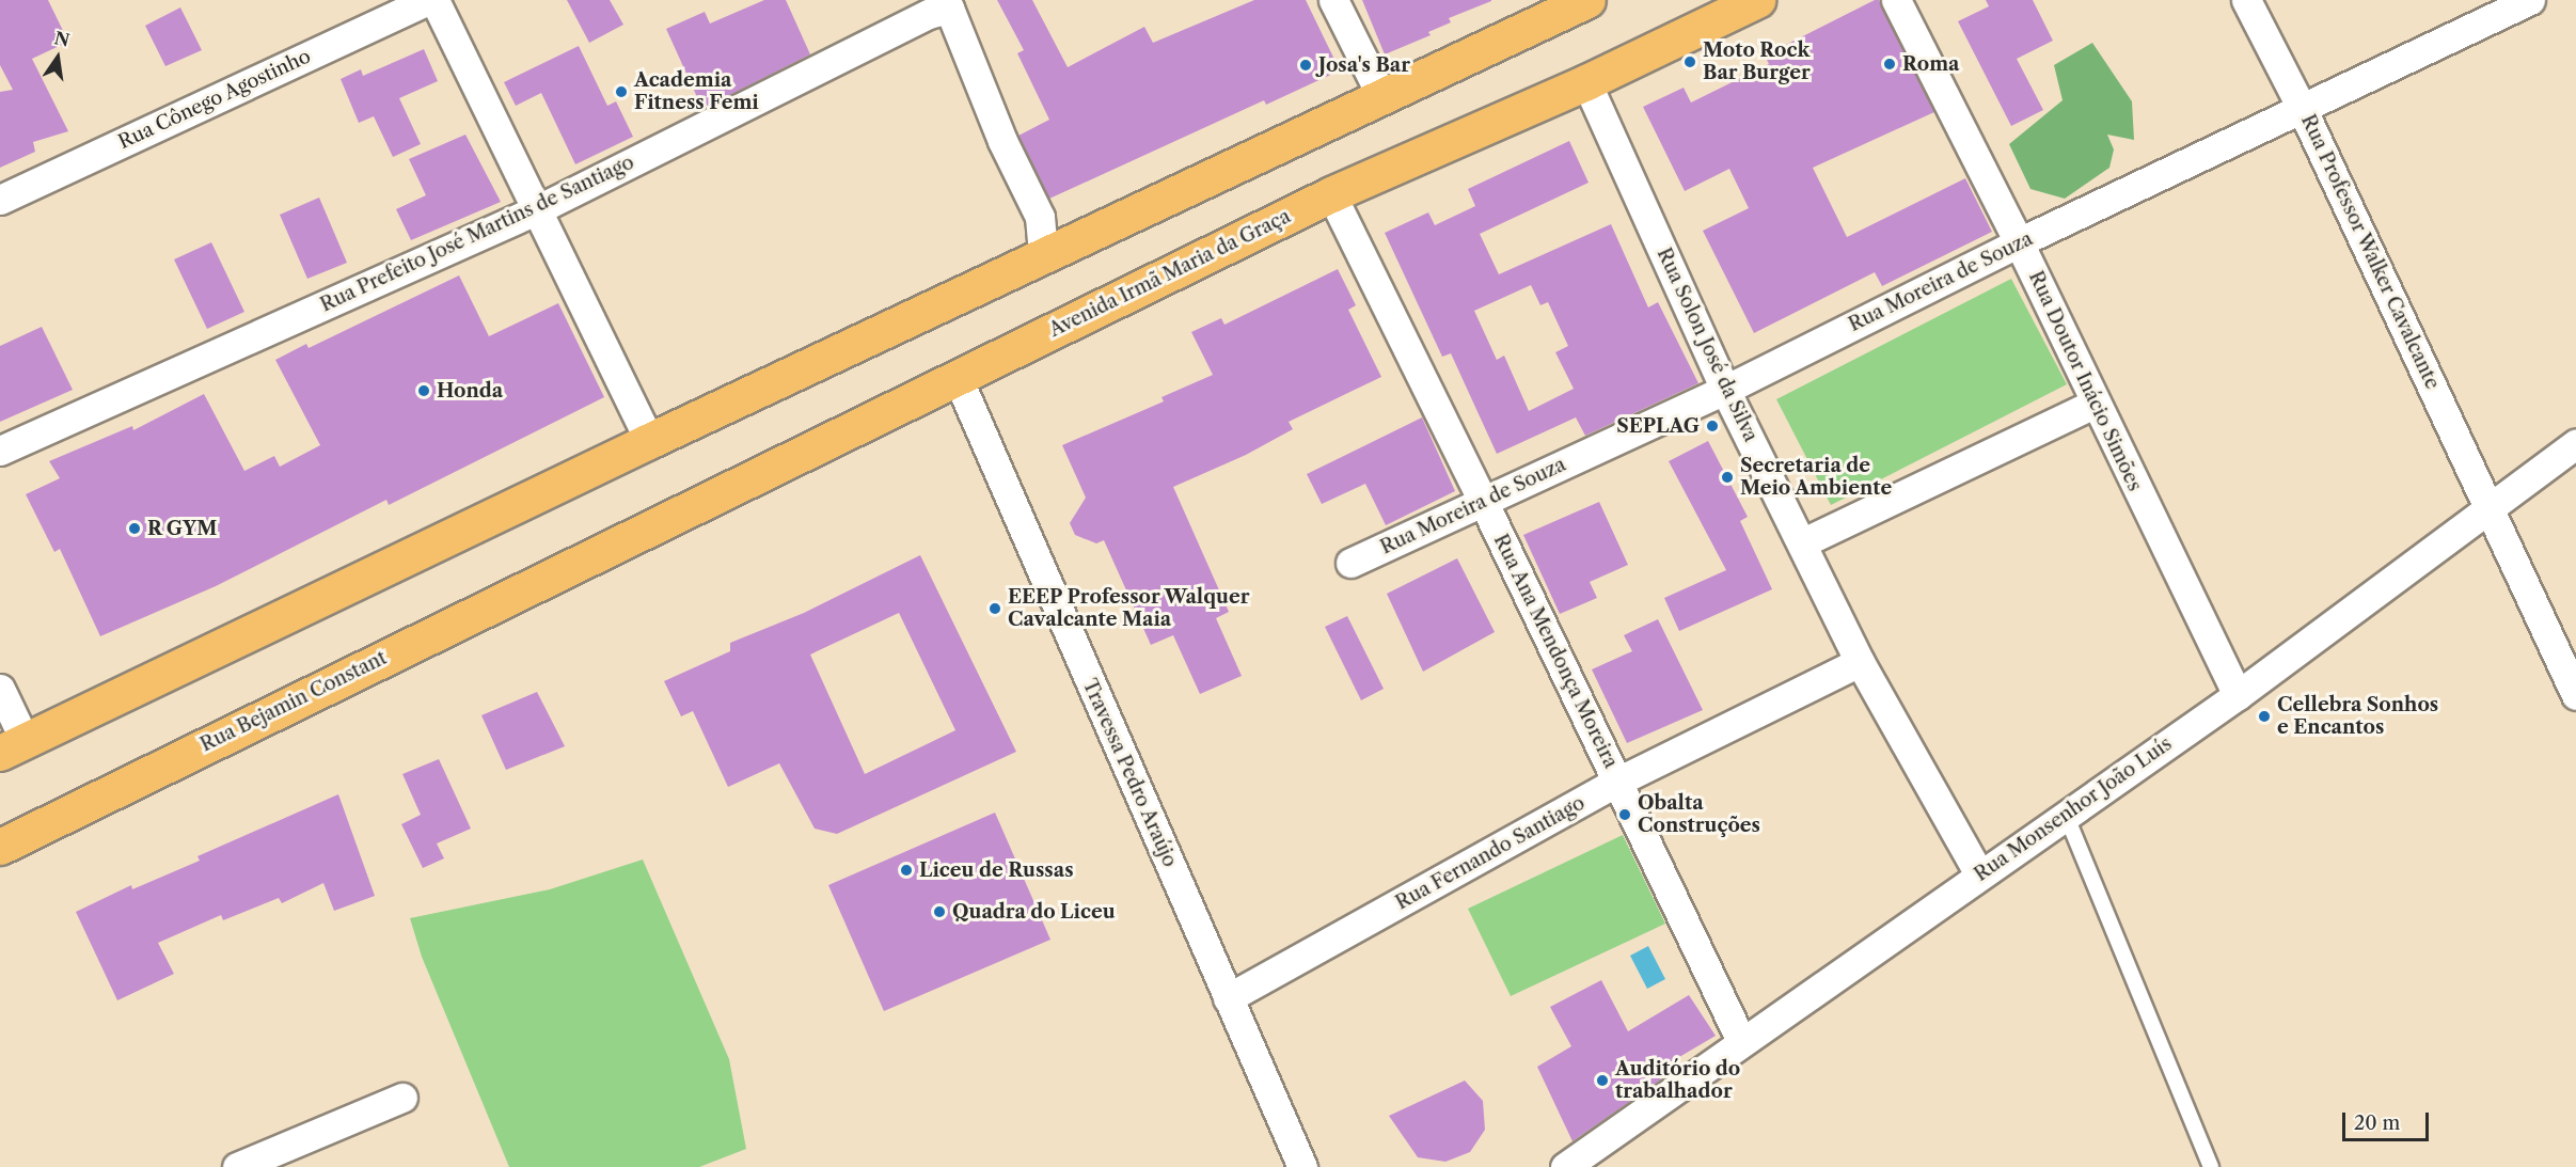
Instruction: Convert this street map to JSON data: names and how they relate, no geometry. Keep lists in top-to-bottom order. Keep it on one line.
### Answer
{"streets":{"main road":["Avenida Irmã Maria da Graça","Rua Bejamin Constant"],"street":["Rua Cônego Agostinho","Rua Prefeito José Martins de Santiago","Rua Professor Walker Cavalcante","Rua Moreira de Souza","Rua Solon José da Silva","Rua Doutor Inácio Simões","Rua Ana Mendonça Moreira","Travessa Pedro Araújo","Rua Monsenhor João Luís","Rua Fernando Santiago"]},"crossings":[["Rua Professor Walker Cavalcante","Rua Moreira de Souza"],["Rua Professor Walker Cavalcante","Rua Monsenhor João Luís"],["Avenida Irmã Maria da Graça","Rua Solon José da Silva"],["Avenida Irmã Maria da Graça","Rua Ana Mendonça Moreira"],["Avenida Irmã Maria da Graça","Rua Bejamin Constant"],["Avenida Irmã Maria da Graça","Travessa Pedro Araújo"],["Rua Moreira de Souza","Rua Solon José da Silva"],["Rua Moreira de Souza","Rua Doutor Inácio Simões"],["Rua Moreira de Souza","Rua Ana Mendonça Moreira"],["Rua Solon José da Silva","Rua Monsenhor João Luís"],["Rua Solon José da Silva","Rua Fernando Santiago"],["Rua Doutor Inácio Simões","Rua Monsenhor João Luís"],["Rua Ana Mendonça Moreira","Rua Monsenhor João Luís"],["Rua Ana Mendonça Moreira","Rua Fernando Santiago"],["Travessa Pedro Araújo","Rua Fernando Santiago"]],"places":["Moto Rock Bar Burger","Roma","Josa's Bar","Academia Fitness Femi","Honda","SEPLAG","Secretaria de Meio Ambiente","R GYM","EEEP Professor Walquer Cavalcante Maia","Cellebra Sonhos e Encantos","Obalta Construções","Liceu de Russas","Quadra do Liceu","Auditório do trabalhador"],"scale_bar":"20 m","north":"top"}
